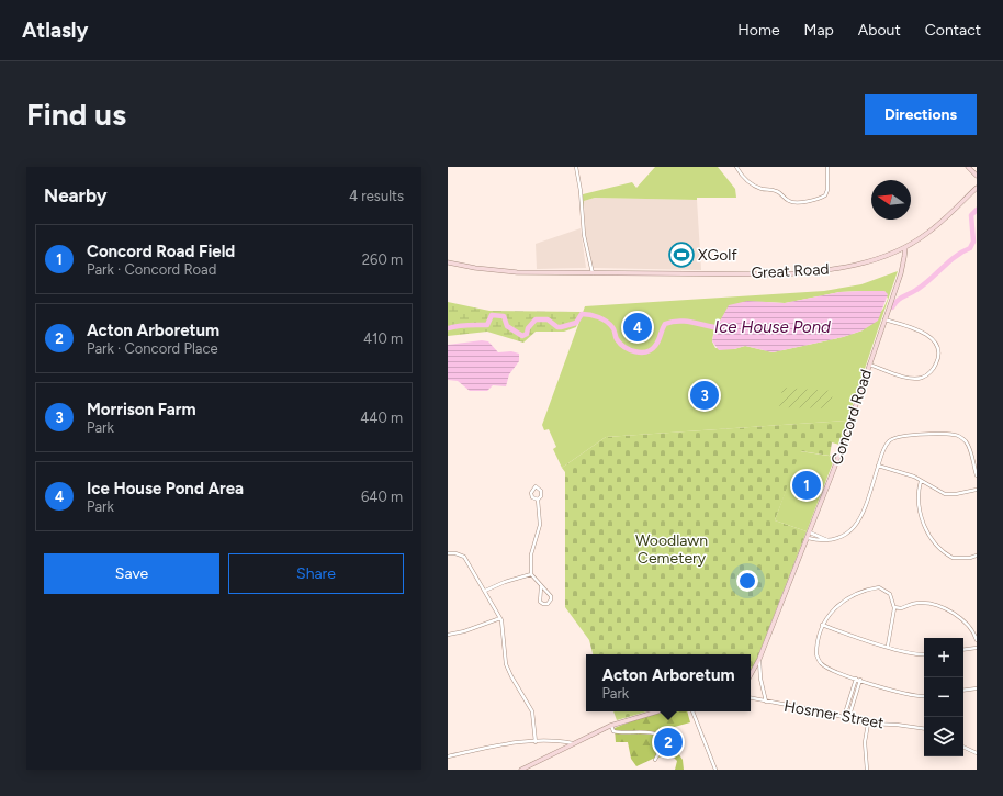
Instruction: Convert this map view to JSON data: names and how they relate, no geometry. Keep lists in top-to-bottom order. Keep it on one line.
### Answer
{"streets":{"street":["Great Road","Concord Road","Hosmer Street"]},"crossings":[["Great Road","Concord Road"],["Concord Road","Hosmer Street"]],"water":["Ice House Pond"],"parks":["Woodlawn Cemetery"],"places":{"sports":["XGolf"]},"north":"left","page":{"header":"Atlasly","nav":["Home","Map","About","Contact"],"buttons":["Directions",["Save","Share"]],"title":"Find us","heading":["Nearby","4 results"],"list":[{"mark":"1","name":"Concord Road Field","note":"Park · Concord Road","value":"260 m"},{"mark":"2","name":"Acton Arboretum","note":"Park · Concord Place","value":"410 m"},{"mark":"3","name":"Morrison Farm","note":"Park","value":"440 m"},{"mark":"4","name":"Ice House Pond Area","note":"Park","value":"640 m"}],"pins":["4","3","1","2"],"map_buttons":["+","−"],"popup":["Acton Arboretum","Park"]}}
